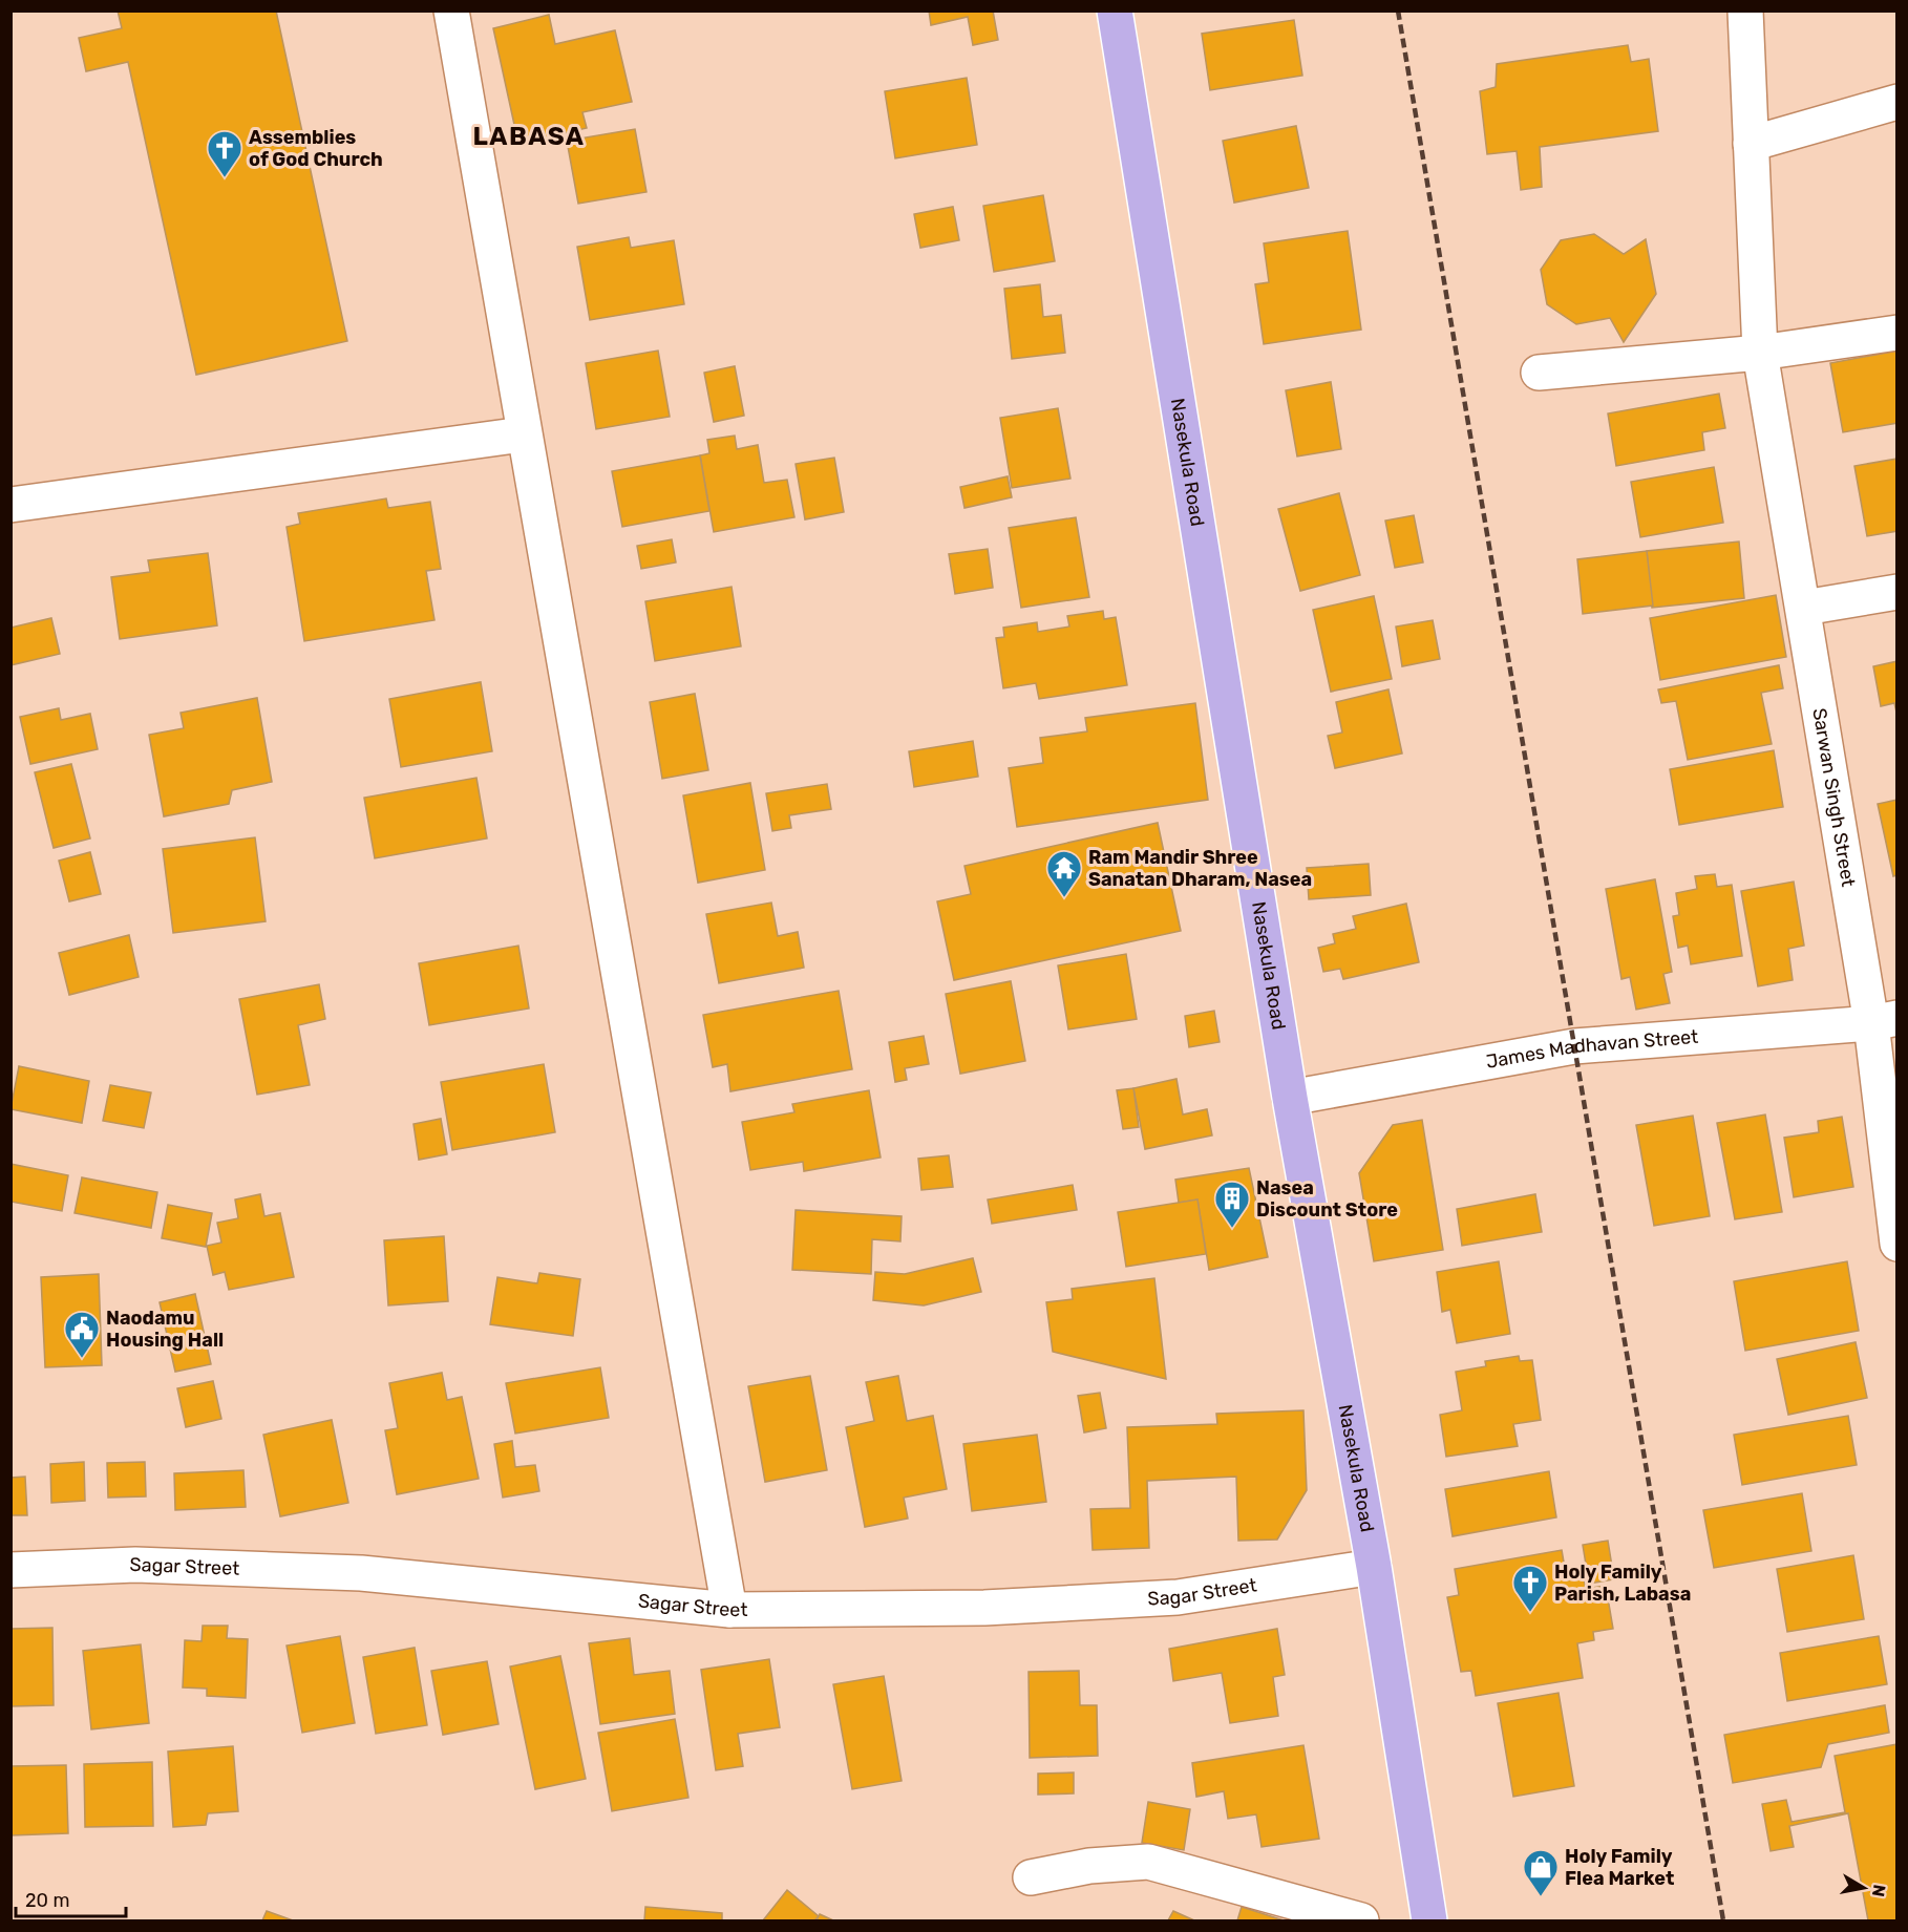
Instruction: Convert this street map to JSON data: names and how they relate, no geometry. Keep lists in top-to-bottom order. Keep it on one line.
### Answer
{"streets":{"main road":["Nasekula Road"],"street":["Sarwan Singh Street","James Madhavan Street","Sagar Street"]},"crossings":[["Nasekula Road","James Madhavan Street"],["Nasekula Road","Sagar Street"],["Sarwan Singh Street","James Madhavan Street"]],"districts":["LABASA"],"places":{"church":["Assemblies of God Church","Holy Family Parish, Labasa"],"temple":["Ram Mandir Shree Sanatan Dharam, Nasea"],"building":["Nasea Discount Store"],"public building":["Naodamu Housing Hall"],"shop":["Holy Family Flea Market"]},"scale_bar":"20 m","north":"right"}
